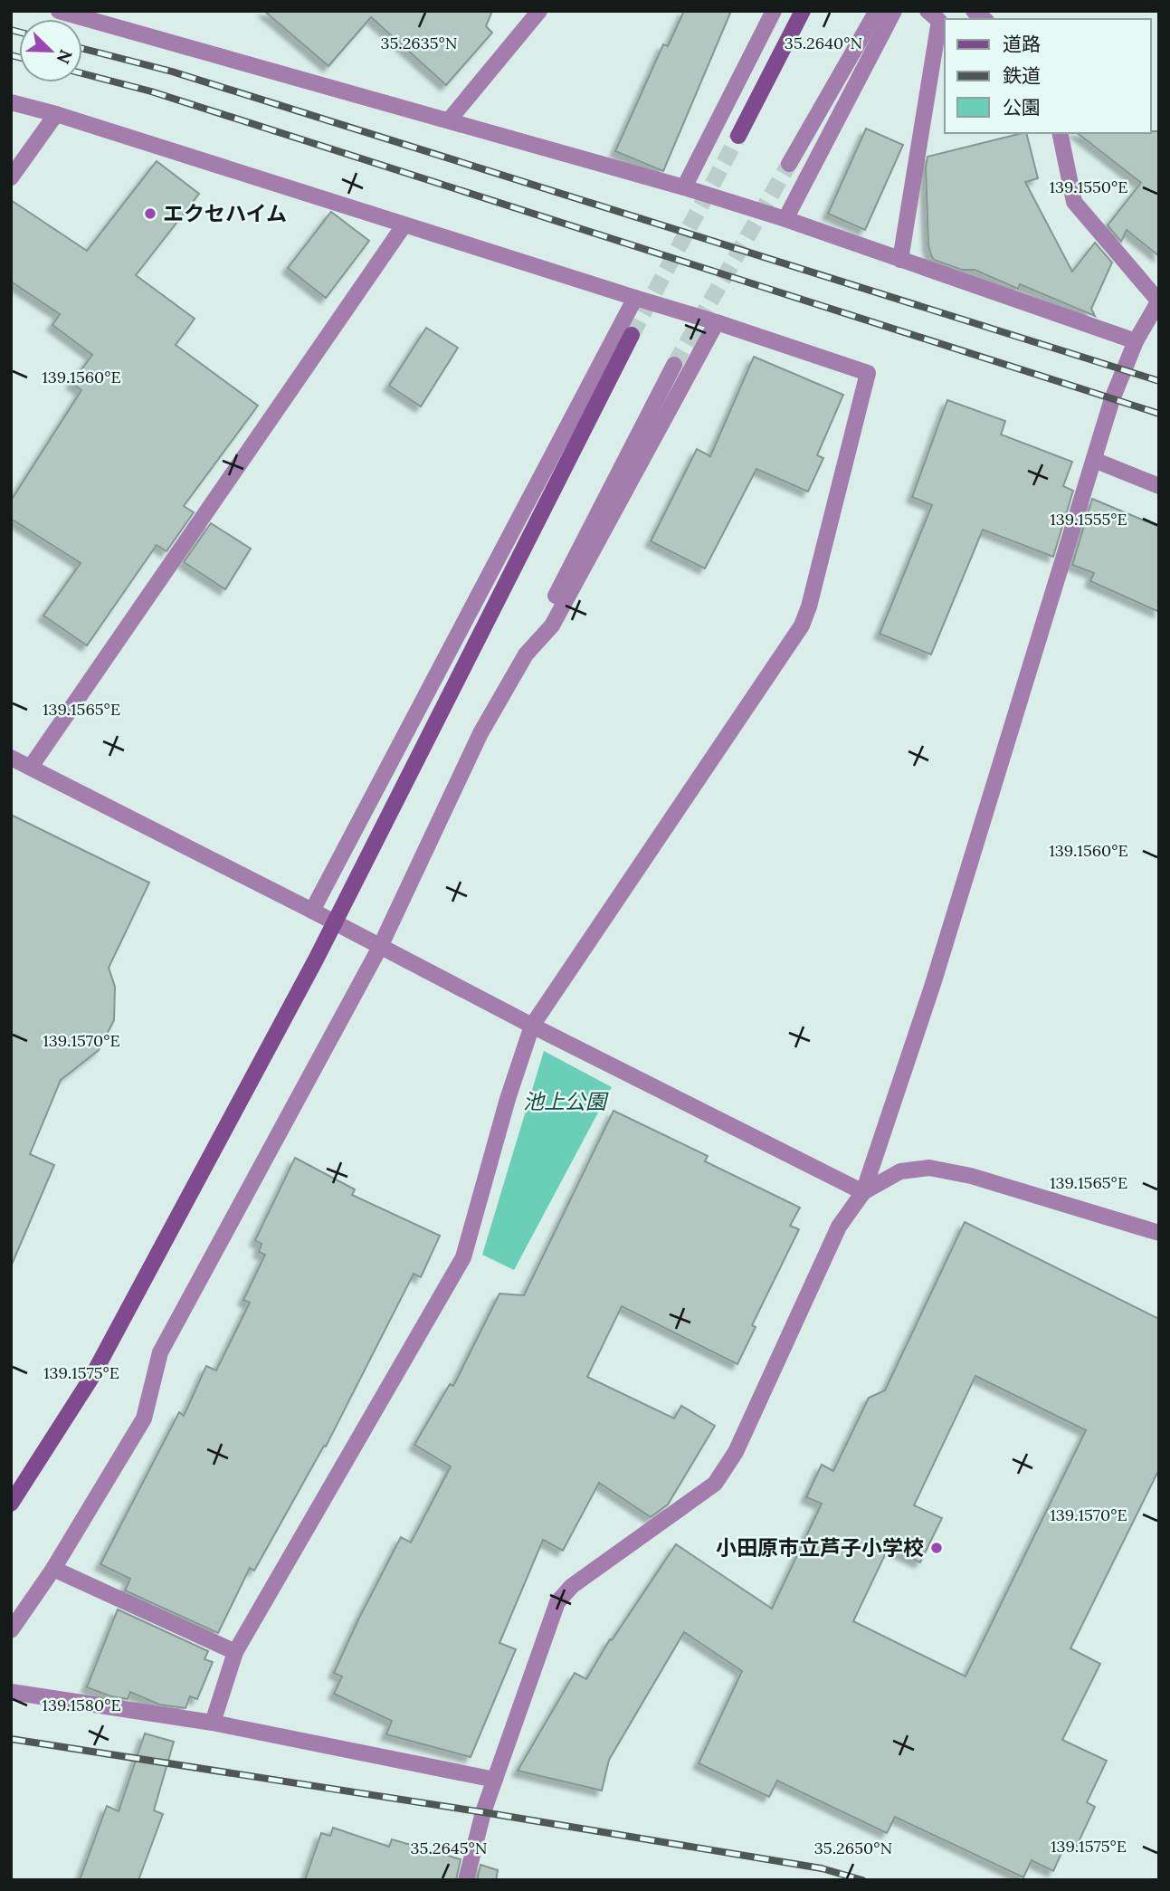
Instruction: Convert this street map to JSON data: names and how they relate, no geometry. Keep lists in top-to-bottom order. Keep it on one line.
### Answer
{"parks":["池上公園"],"places":["エクセハイム","小田原市立芦子小学校"],"legend":["道路","鉄道","公園"],"north":"bottom right","coordinates":["35.2635°N","35.2640°N","139.1550°E","139.1560°E","139.1555°E","139.1565°E","139.1570°E","139.1575°E","139.1580°E","35.2645°N","35.2650°N"]}
